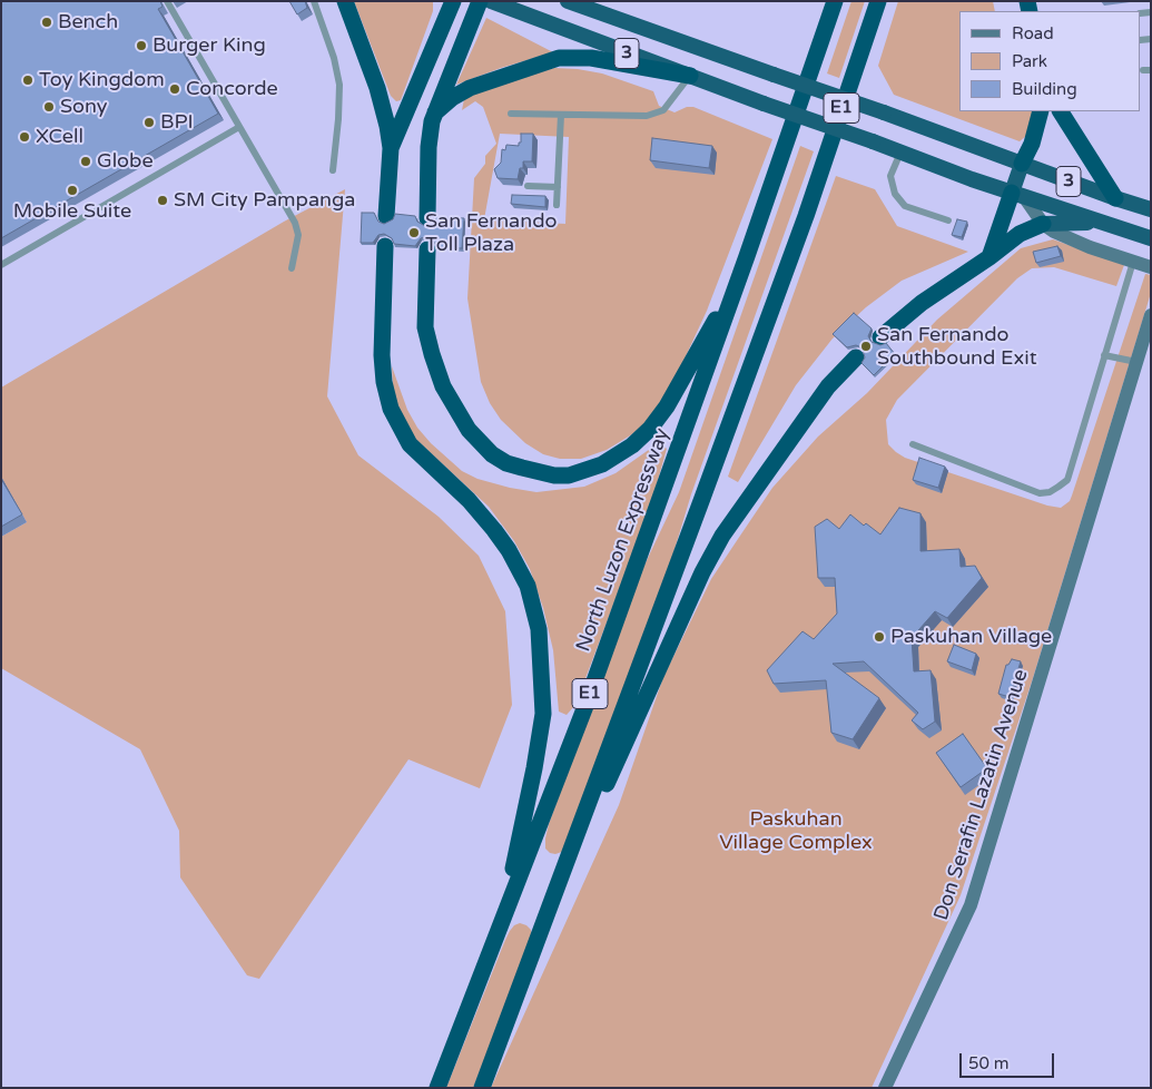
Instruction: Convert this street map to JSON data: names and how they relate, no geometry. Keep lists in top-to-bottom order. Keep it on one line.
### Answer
{"streets":{"highway":["3","E1","North Luzon Expressway"],"main road":["Don Serafin Lazatin Avenue"]},"parks":["Paskuhan Village Complex"],"places":["Bench","Burger King","Toy Kingdom","Concorde","Sony","BPI","XCell","Globe","Mobile Suite","SM City Pampanga","San Fernando Toll Plaza","San Fernando Southbound Exit","Paskuhan Village"],"legend":["Road","Park","Building"],"scale_bar":"50 m"}
